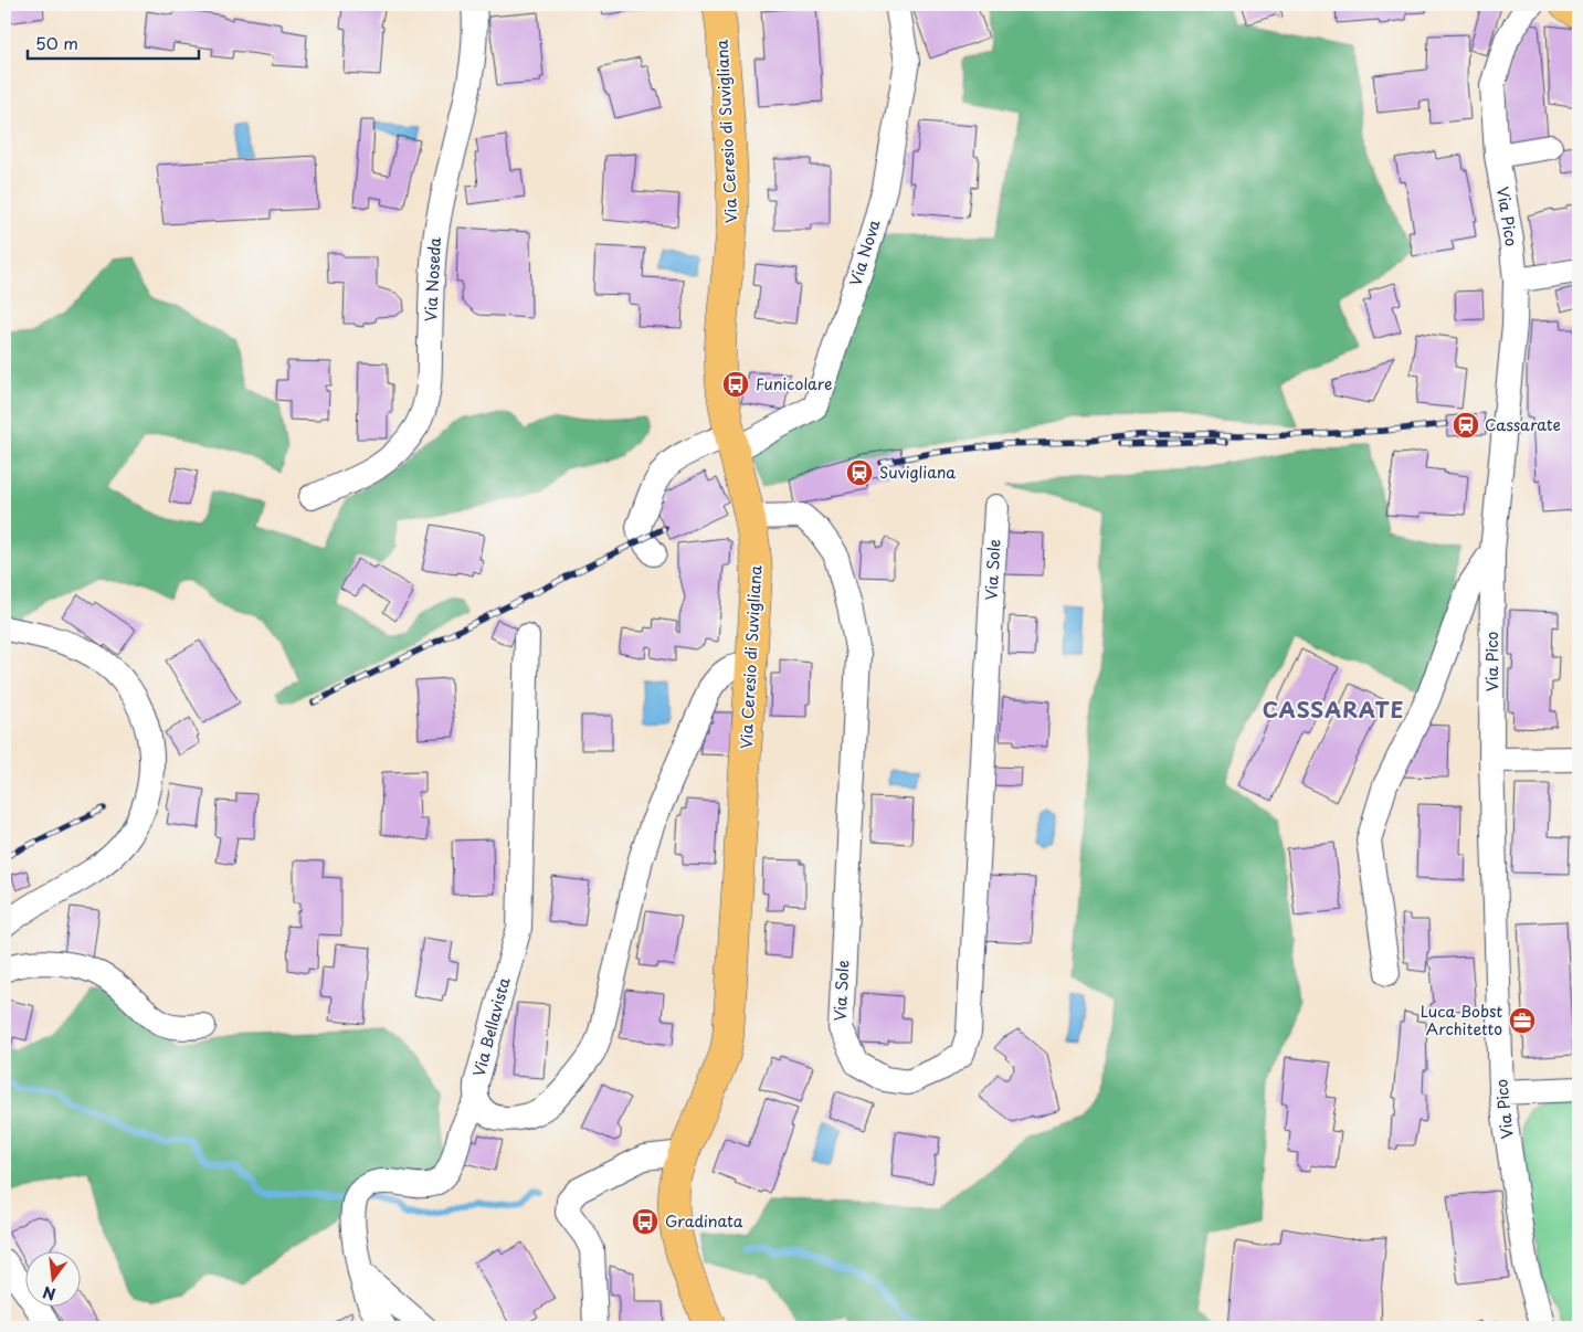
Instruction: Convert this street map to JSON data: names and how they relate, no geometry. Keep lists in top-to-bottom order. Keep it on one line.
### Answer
{"streets":{"main road":["Via Ceresio di Suvigliana"],"street":["Via Pico","Via Nova","Via Noseda","Via Sole","Via Bellavista"]},"crossings":[["Via Ceresio di Suvigliana","Via Nova"],["Via Ceresio di Suvigliana","Via Sole"]],"districts":["CASSARATE"],"places":{"bus stop":["Funicolare","Gradinata"],"station":["Cassarate","Suvigliana"],"office":["Luca Bobst Architetto"]},"scale_bar":"50 m","north":"bottom"}
